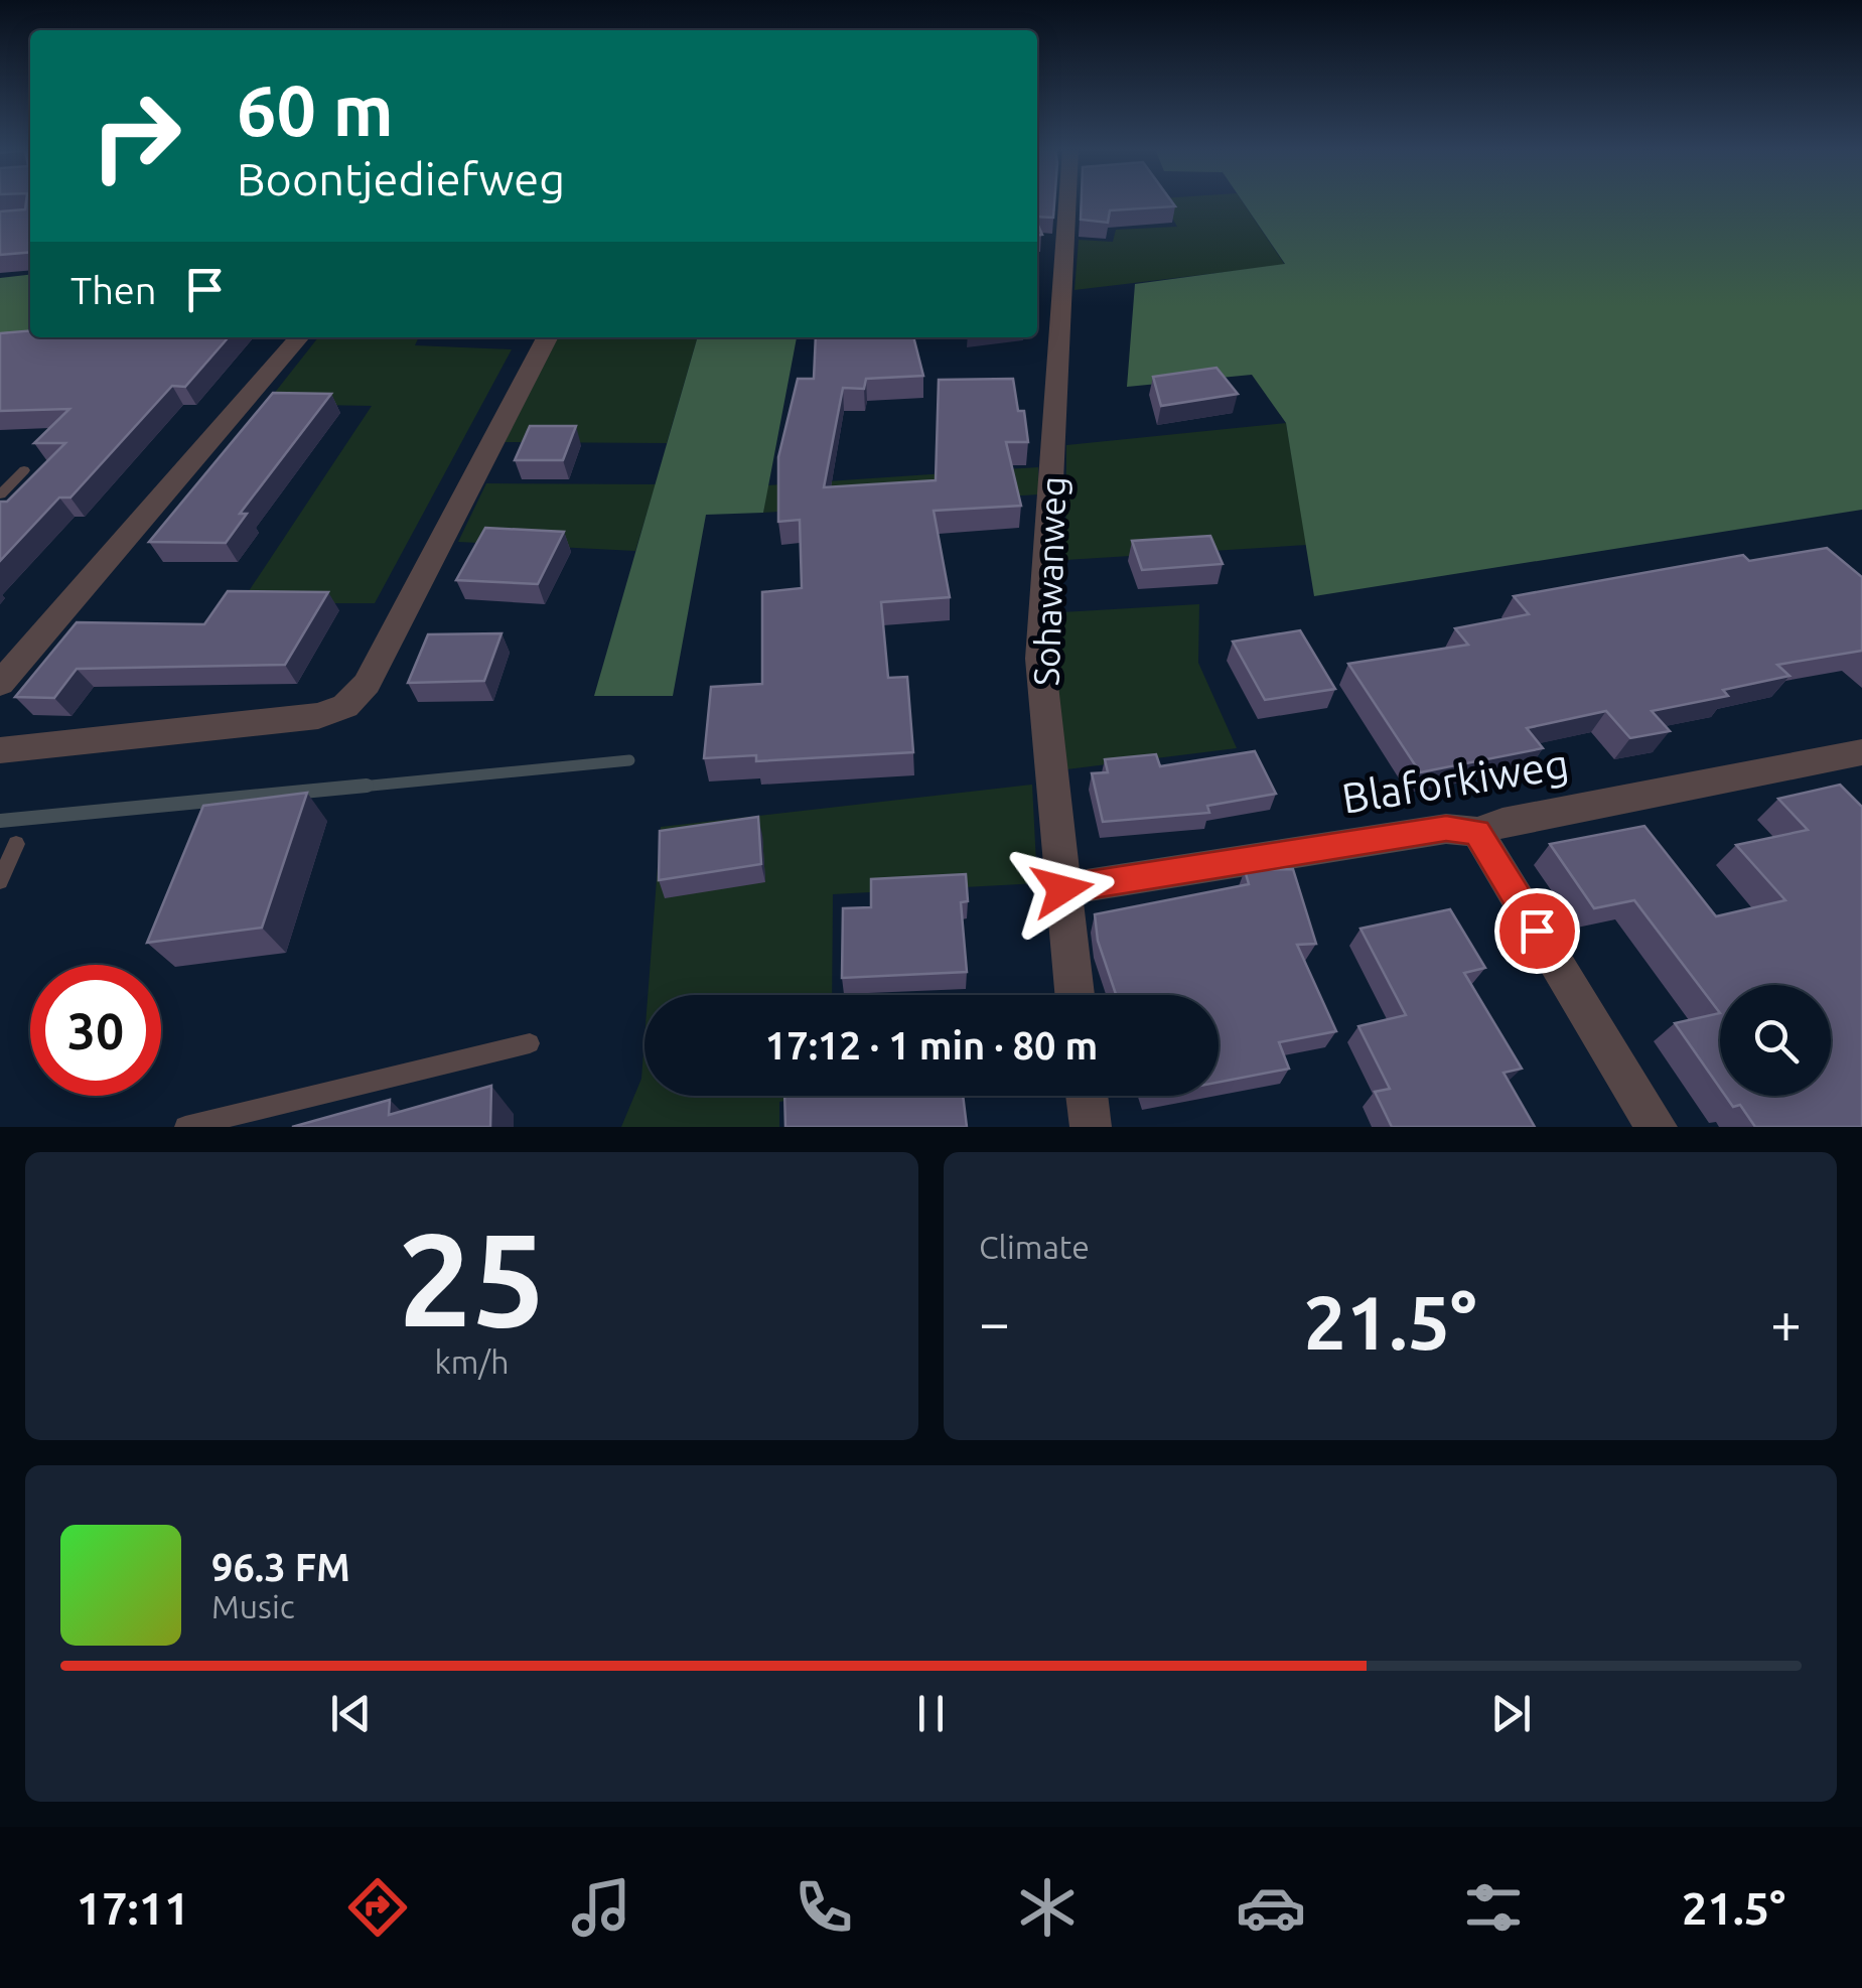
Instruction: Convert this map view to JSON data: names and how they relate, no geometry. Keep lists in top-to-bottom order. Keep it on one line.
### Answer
{"streets":{"street":["Sohawanweg","Blaforkiweg"]},"crossings":[["Sohawanweg","Blaforkiweg"]],"page":{"turn":["60 m","Boontjediefweg"],"then":"Then","limit":"30","trip":"17:12 · 1 min · 80 m","tile":[["25","km/h"],"Climate"],"heat":["−","21.5°","+"],"song":["96.3 FM","Music"],"tabs":["17:11","21.5°"]}}
